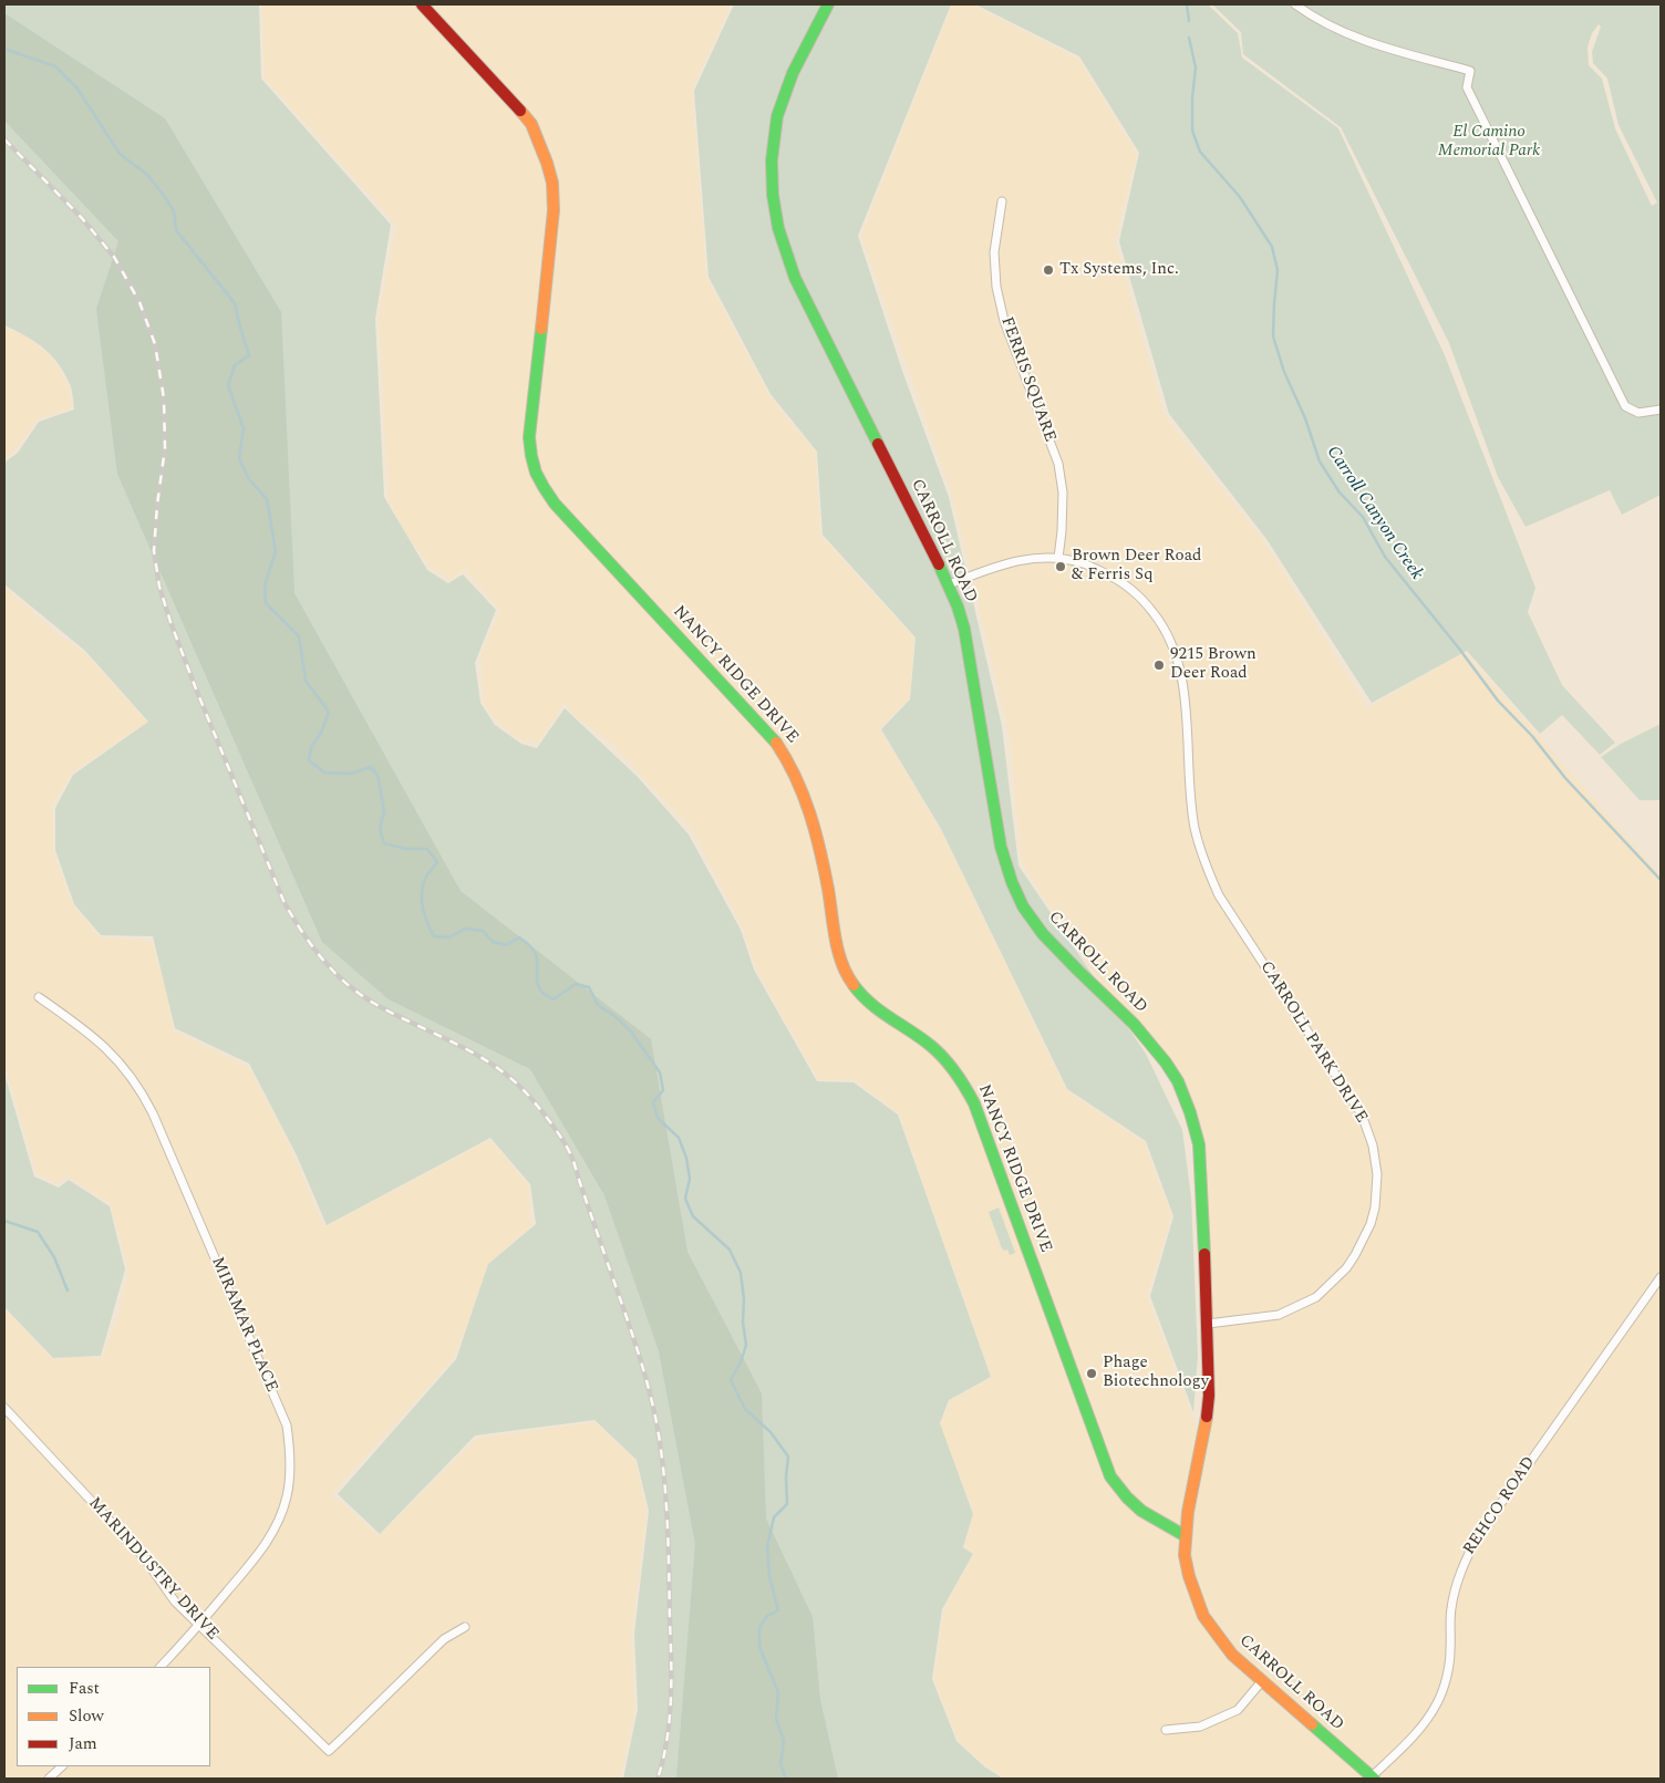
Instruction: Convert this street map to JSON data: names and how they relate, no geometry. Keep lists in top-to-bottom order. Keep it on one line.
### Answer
{"streets":{"main road":["CARROLL ROAD","NANCY RIDGE DRIVE"],"street":["FERRIS SQUARE","CARROLL PARK DRIVE","MIRAMAR PLACE","REHCO ROAD","MARINDUSTRY DRIVE"]},"crossings":[["FERRIS SQUARE","CARROLL PARK DRIVE"],["CARROLL ROAD","NANCY RIDGE DRIVE"],["CARROLL ROAD","CARROLL PARK DRIVE"],["CARROLL ROAD","REHCO ROAD"],["MIRAMAR PLACE","MARINDUSTRY DRIVE"]],"water":["Carroll Canyon Creek"],"parks":["El Camino Memorial Park"],"places":["Tx Systems, Inc.","Brown Deer Road & Ferris Sq","9215 Brown Deer Road","Phage Biotechnology"],"legend":["Fast","Slow","Jam"]}
